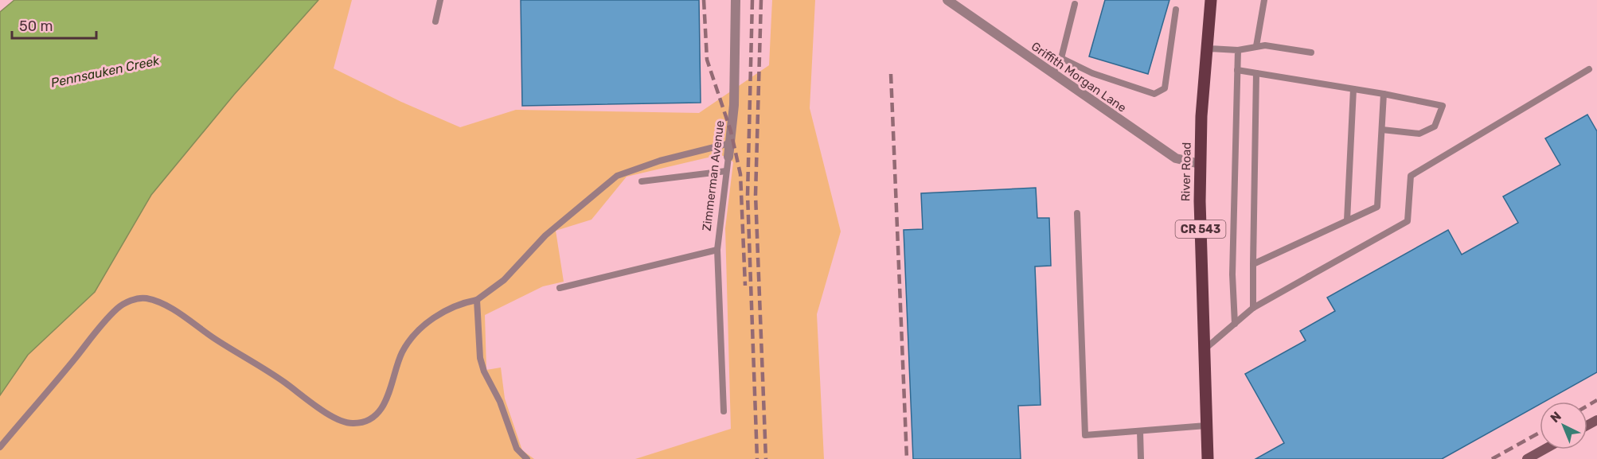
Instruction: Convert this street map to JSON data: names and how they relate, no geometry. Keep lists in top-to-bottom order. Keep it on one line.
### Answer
{"streets":{"main road":["River Road","CR 543"],"street":["Griffith Morgan Lane","Zimmerman Avenue"]},"crossings":[["Griffith Morgan Lane","River Road"]],"water":["Pennsauken Creek"],"scale_bar":"50 m","north":"top left"}
